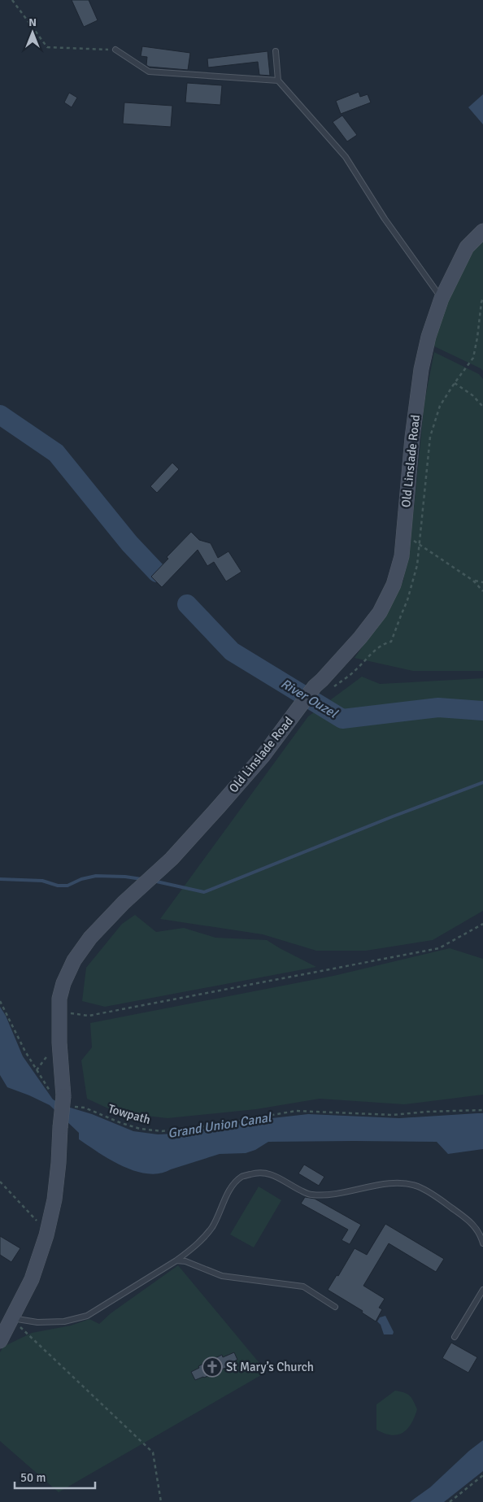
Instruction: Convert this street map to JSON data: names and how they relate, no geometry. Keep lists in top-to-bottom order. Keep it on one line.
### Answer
{"streets":{"street":["Old Linslade Road"],"path":["Towpath"]},"crossings":[["Old Linslade Road","Towpath"]],"water":["River Ouzel","Grand Union Canal"],"places":{"church":["St Mary’s Church"]},"scale_bar":"50 m","north":"top"}
